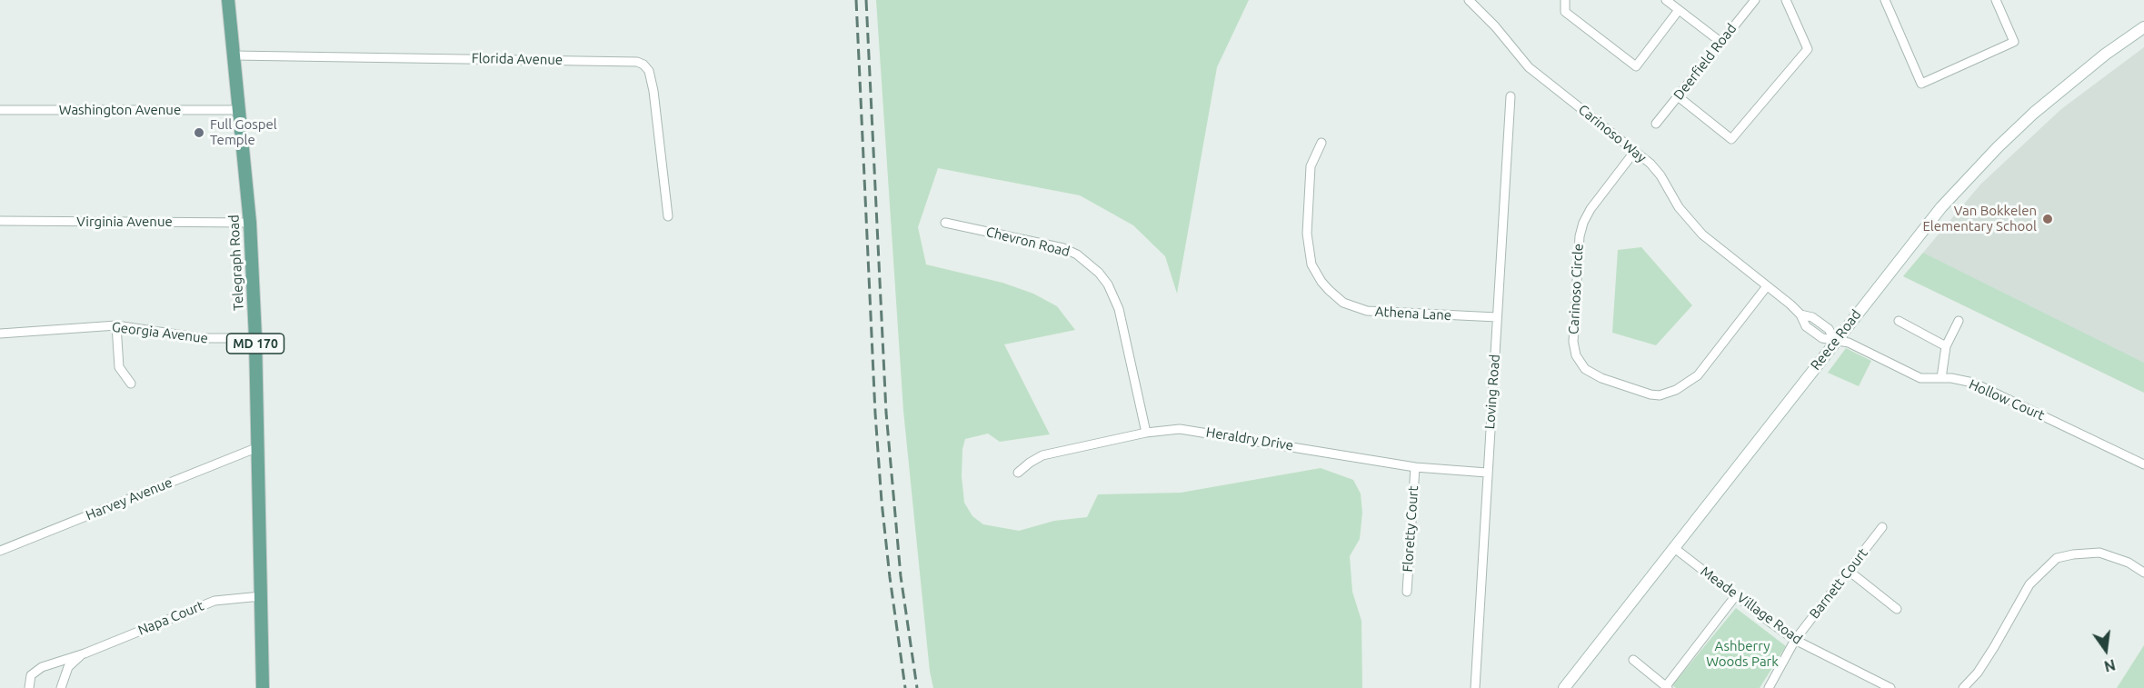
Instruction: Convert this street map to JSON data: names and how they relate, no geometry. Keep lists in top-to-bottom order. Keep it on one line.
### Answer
{"streets":{"main road":["Telegraph Road","Reece Road","MD 170"],"street":["Florida Avenue","Deerfield Road","Washington Avenue","Carinoso Way","Virginia Avenue","Chevron Road","Carinoso Circle","Athena Lane","Georgia Avenue","Loving Road","Hollow Court","Heraldry Drive","Harvey Avenue","Floretty Court","Barnett Court","Meade Village Road","Napa Court"]},"crossings":[["Florida Avenue","Telegraph Road"],["Washington Avenue","Telegraph Road"],["Carinoso Way","Carinoso Circle"],["Carinoso Way","Reece Road"],["Carinoso Way","Hollow Court"],["Virginia Avenue","Telegraph Road"],["Chevron Road","Heraldry Drive"],["Telegraph Road","Georgia Avenue"],["Telegraph Road","Harvey Avenue"],["Telegraph Road","Napa Court"],["Athena Lane","Loving Road"],["Reece Road","Hollow Court"],["Reece Road","Meade Village Road"],["Loving Road","Heraldry Drive"],["Heraldry Drive","Floretty Court"],["Barnett Court","Meade Village Road"]],"parks":["Ashberry Woods Park"],"places":["Full Gospel Temple","Van Bokkelen Elementary School"],"north":"bottom"}
